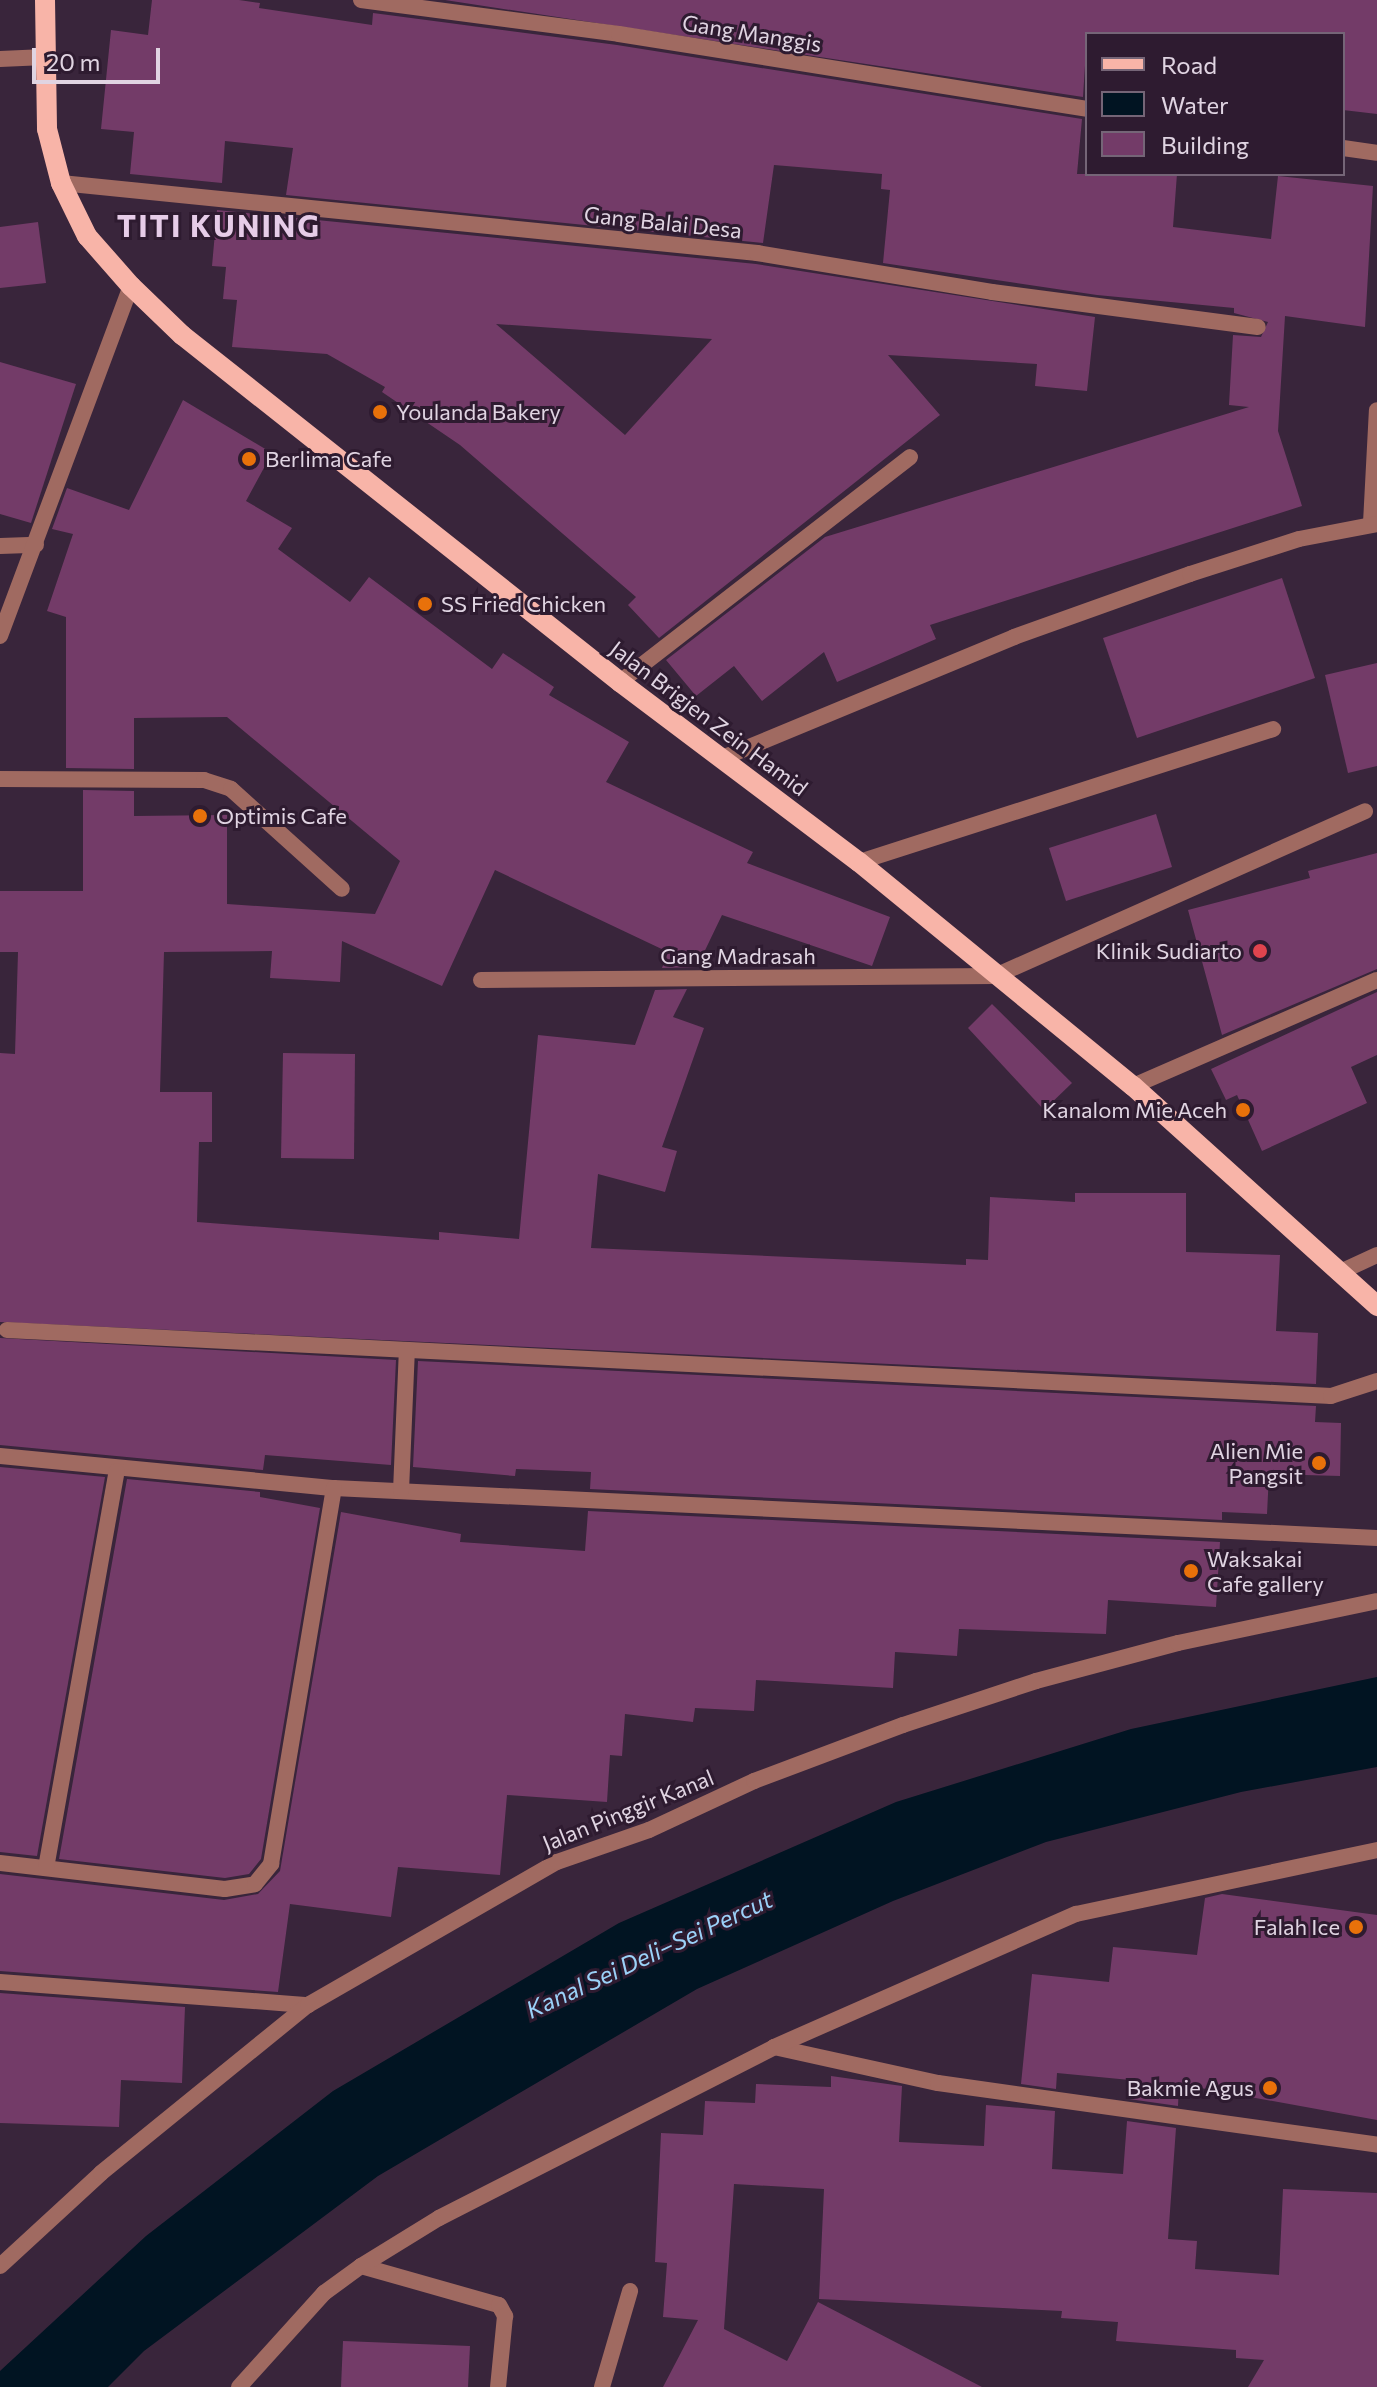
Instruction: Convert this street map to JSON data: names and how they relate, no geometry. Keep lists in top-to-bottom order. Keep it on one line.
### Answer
{"streets":{"main road":["Jalan Brigjen Zein Hamid"],"street":["Gang Manggis","Gang Balai Desa","Gang Madrasah","Jalan Pinggir Kanal"]},"crossings":[["Gang Balai Desa","Jalan Brigjen Zein Hamid"],["Jalan Brigjen Zein Hamid","Gang Madrasah"]],"districts":["TITI KUNING"],"water":["Kanal Sei Deli–Sei Percut"],"places":["Youlanda Bakery","Berlima Cafe","SS Fried Chicken","Optimis Cafe","Klinik Sudiarto","Kanalom Mie Aceh","Alien Mie Pangsit","Waksakai Cafe gallery","Falah Ice","Bakmie Agus"],"legend":["Road","Water","Building"],"scale_bar":"20 m"}
